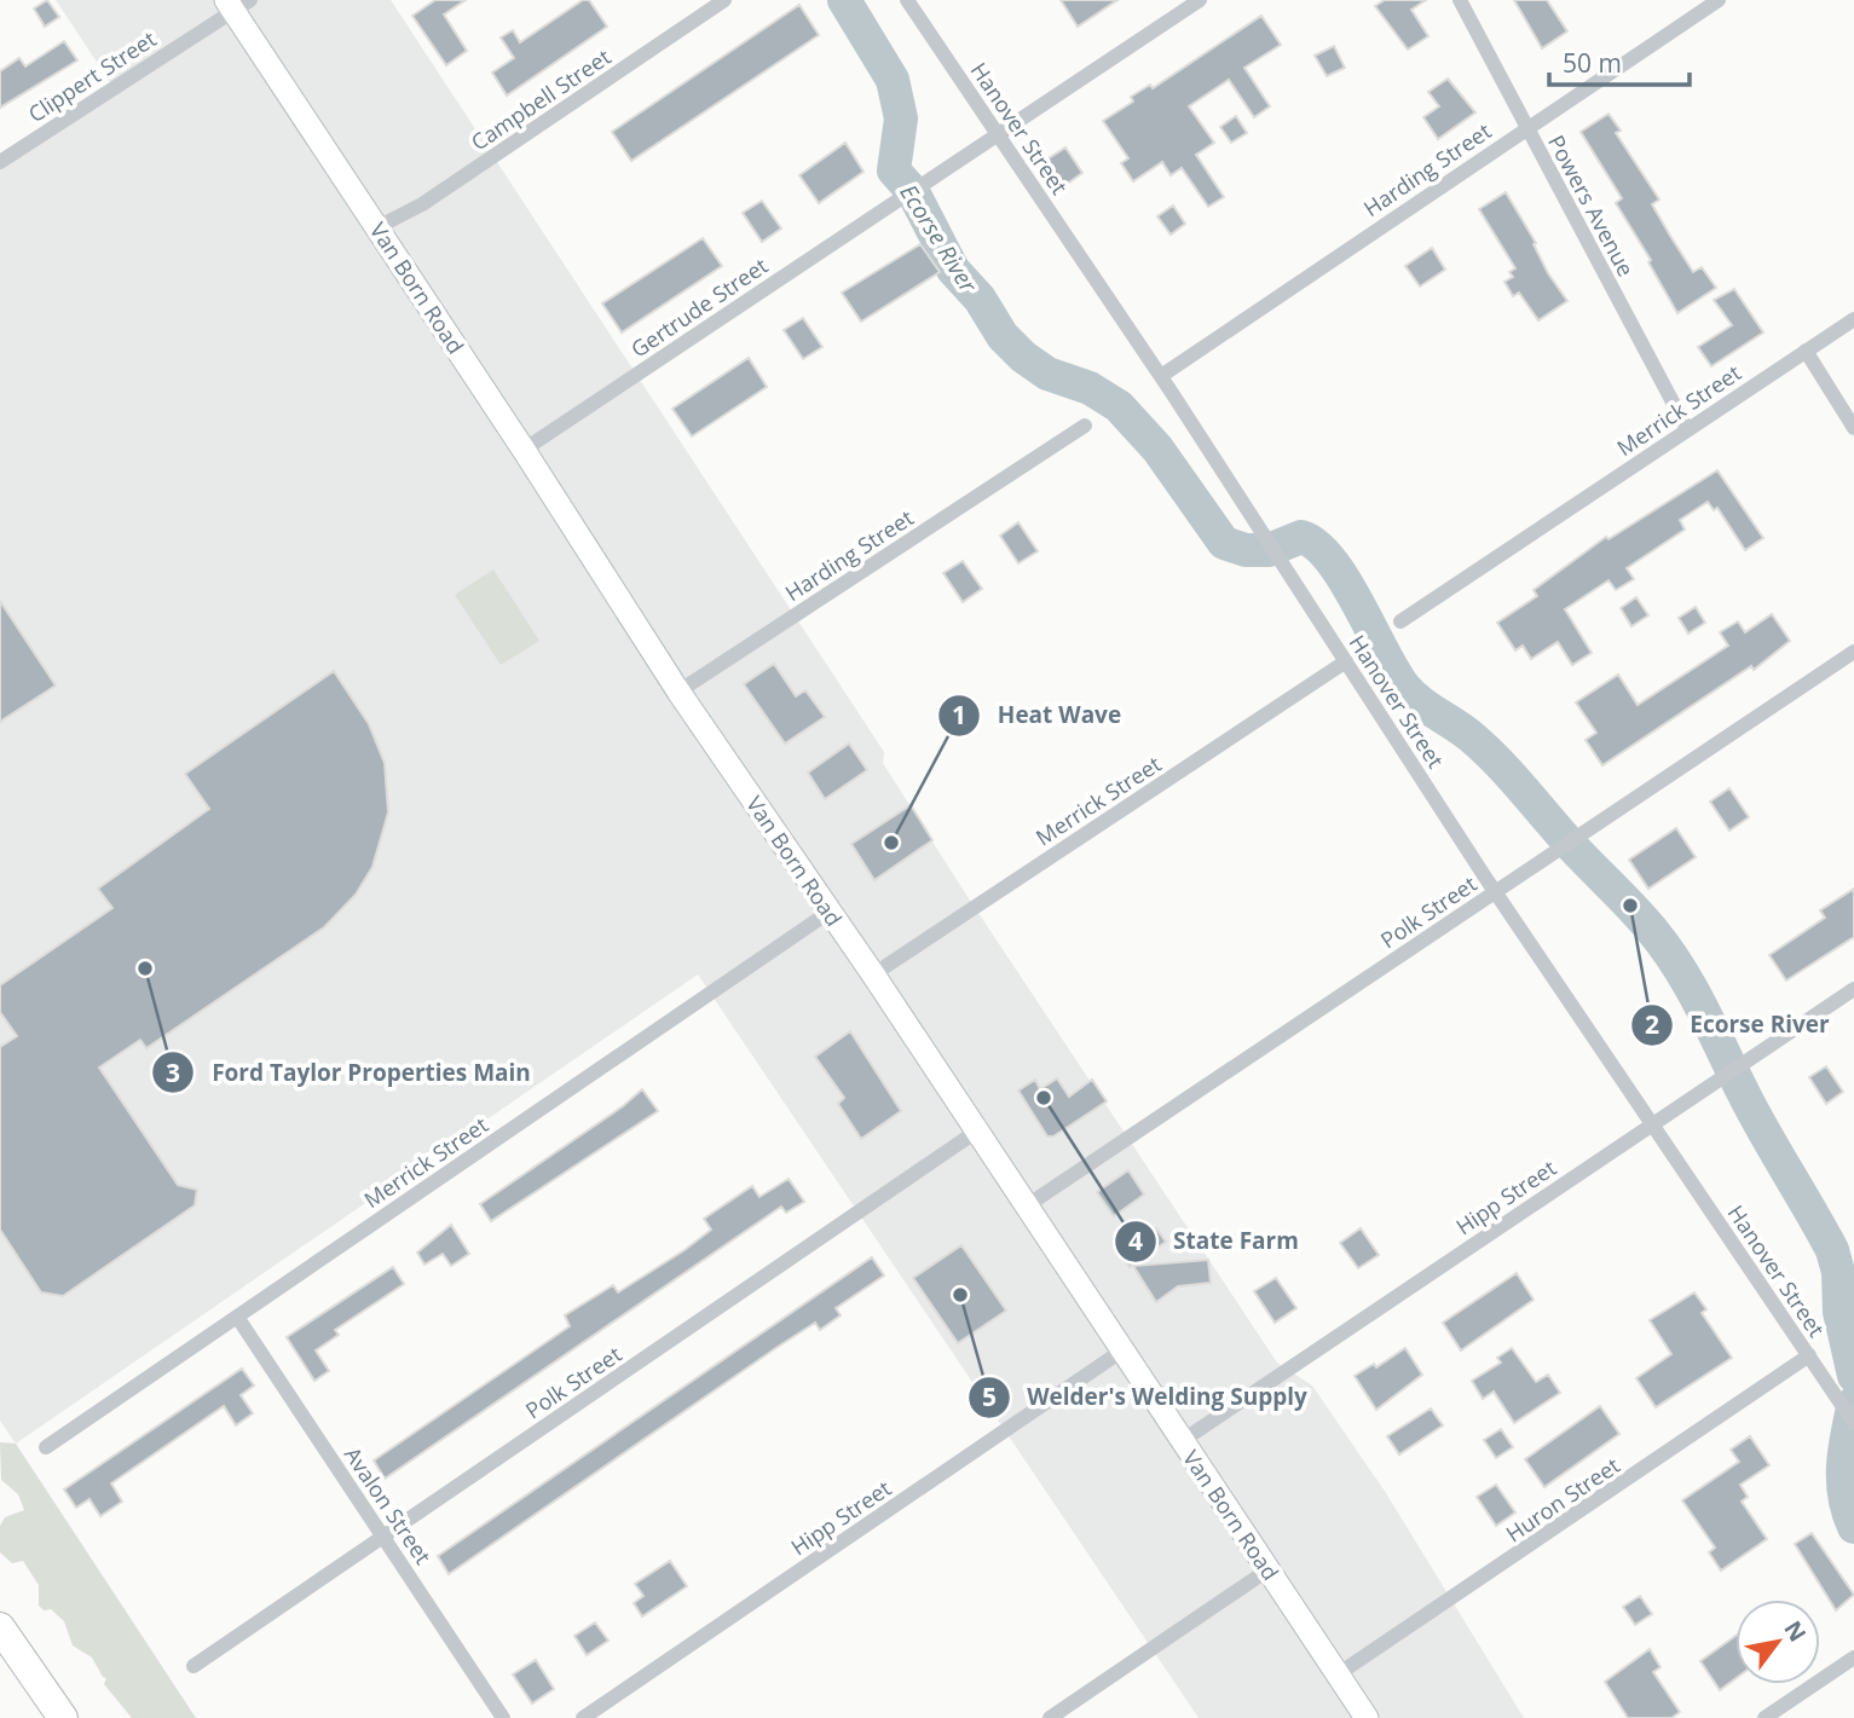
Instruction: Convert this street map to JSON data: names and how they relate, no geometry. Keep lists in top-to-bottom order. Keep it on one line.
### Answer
{"streets":{"main road":["Van Born Road"],"street":["Clippert Street","Campbell Street","Hanover Street","Harding Street","Powers Avenue","Gertrude Street","Merrick Street","Polk Street","Hipp Street","Huron Street","Avalon Street"]},"crossings":[["Clippert Street","Van Born Road"],["Campbell Street","Van Born Road"],["Hanover Street","Harding Street"],["Hanover Street","Merrick Street"],["Hanover Street","Polk Street"],["Hanover Street","Hipp Street"],["Hanover Street","Huron Street"],["Harding Street","Powers Avenue"],["Harding Street","Van Born Road"],["Powers Avenue","Merrick Street"],["Van Born Road","Gertrude Street"],["Van Born Road","Merrick Street"],["Van Born Road","Polk Street"],["Van Born Road","Hipp Street"],["Van Born Road","Huron Street"],["Merrick Street","Avalon Street"],["Polk Street","Avalon Street"]],"water":["Ecorse River"],"places":["Heat Wave","Ecorse River","Ford Taylor Properties Main","State Farm","Welder's Welding Supply"],"scale_bar":"50 m","north":"top right"}
